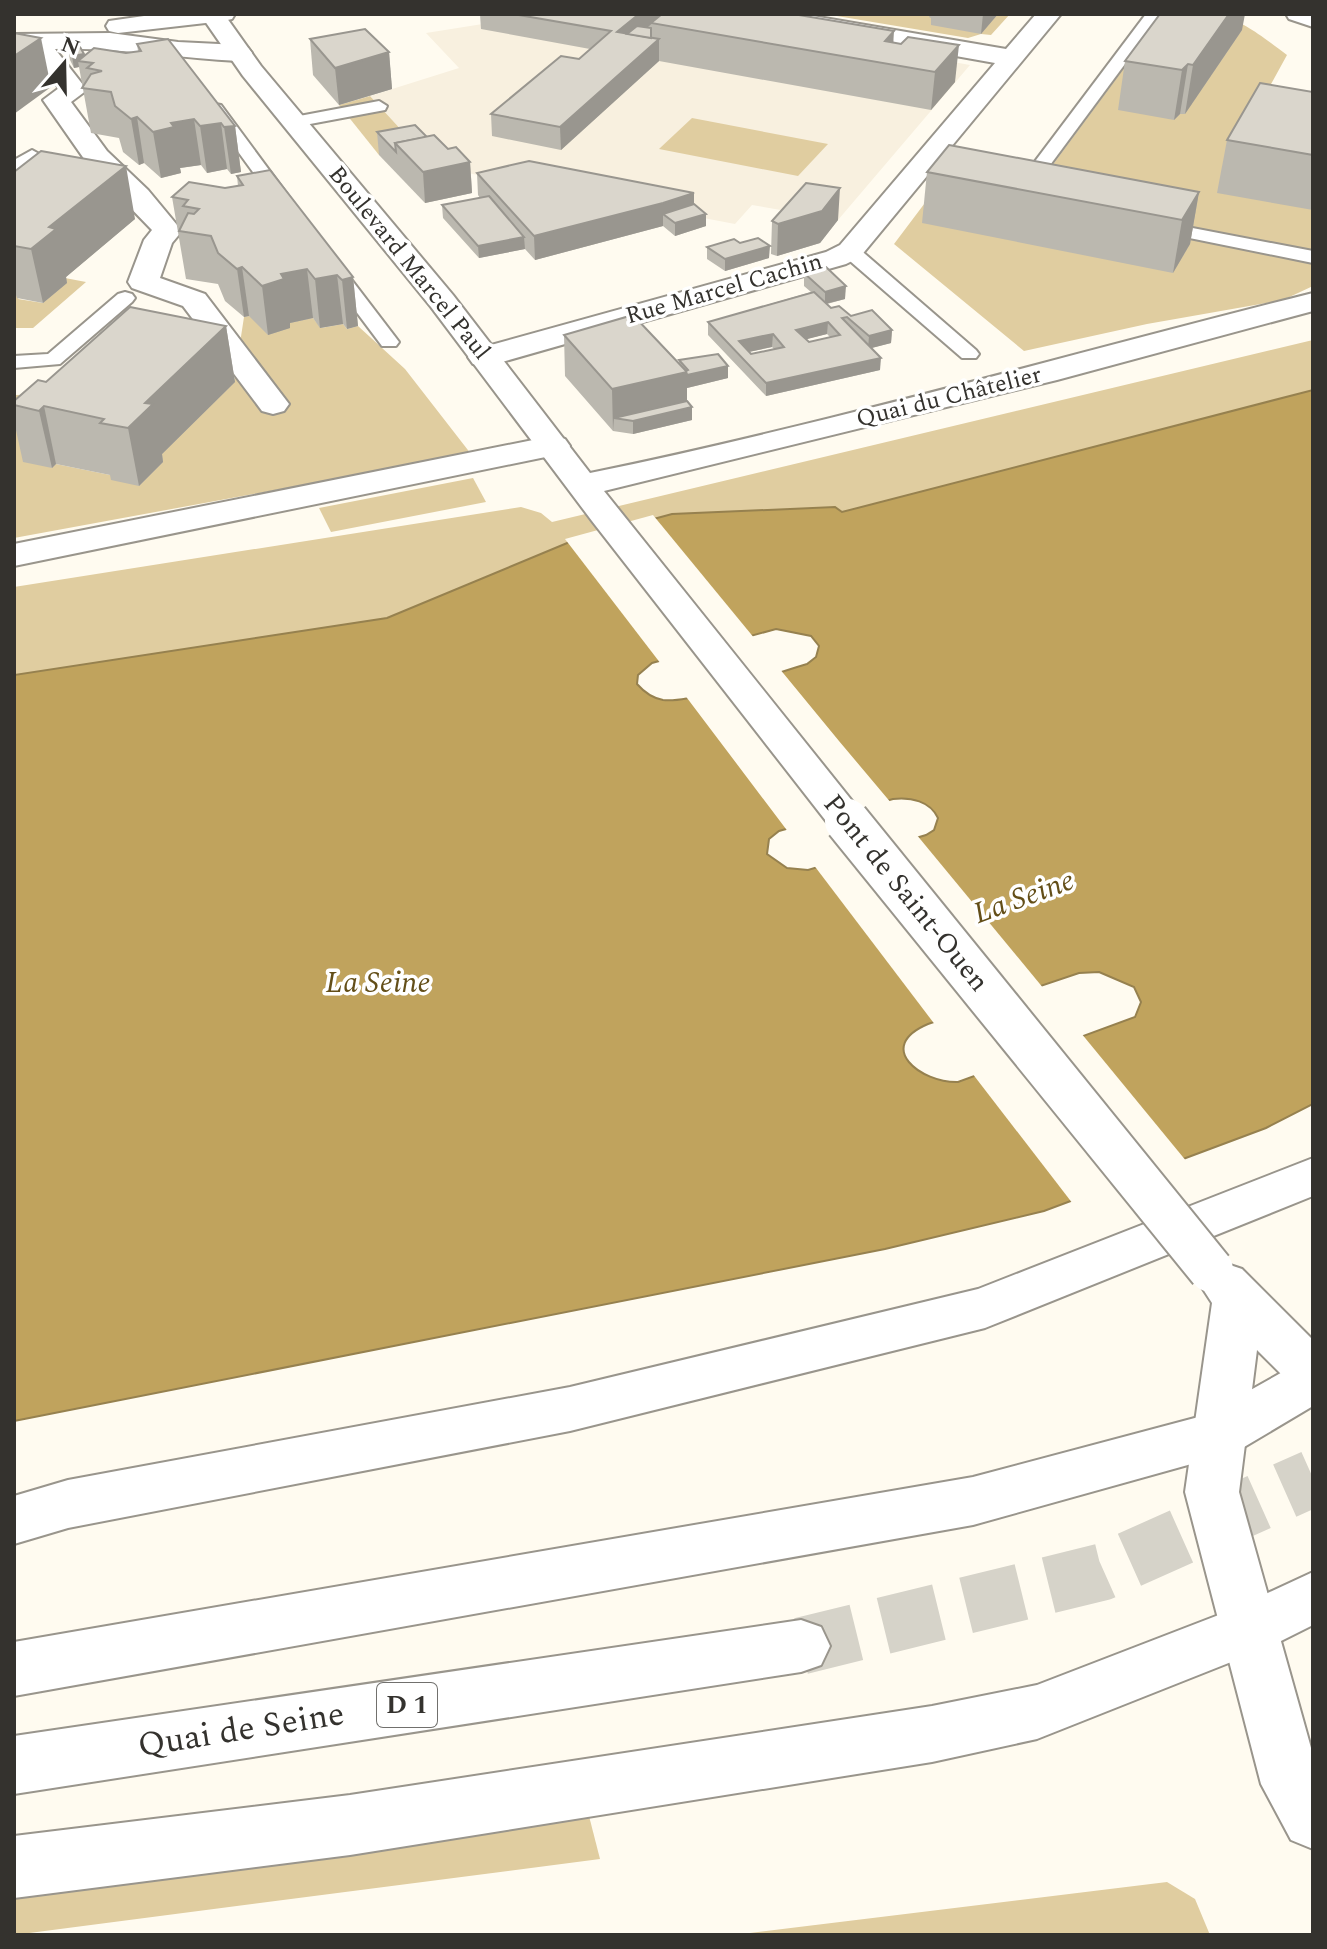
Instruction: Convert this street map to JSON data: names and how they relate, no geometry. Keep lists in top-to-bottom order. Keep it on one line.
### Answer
{"streets":{"street":["Boulevard Marcel Paul","Rue Marcel Cachin","Quai du Châtelier","Pont de Saint-Ouen","D 1","Quai de Seine"]},"crossings":[["Boulevard Marcel Paul","Rue Marcel Cachin"],["Boulevard Marcel Paul","Quai du Châtelier"],["Boulevard Marcel Paul","Pont de Saint-Ouen"],["Quai du Châtelier","Pont de Saint-Ouen"]],"water":["La Seine"],"north":"top"}
